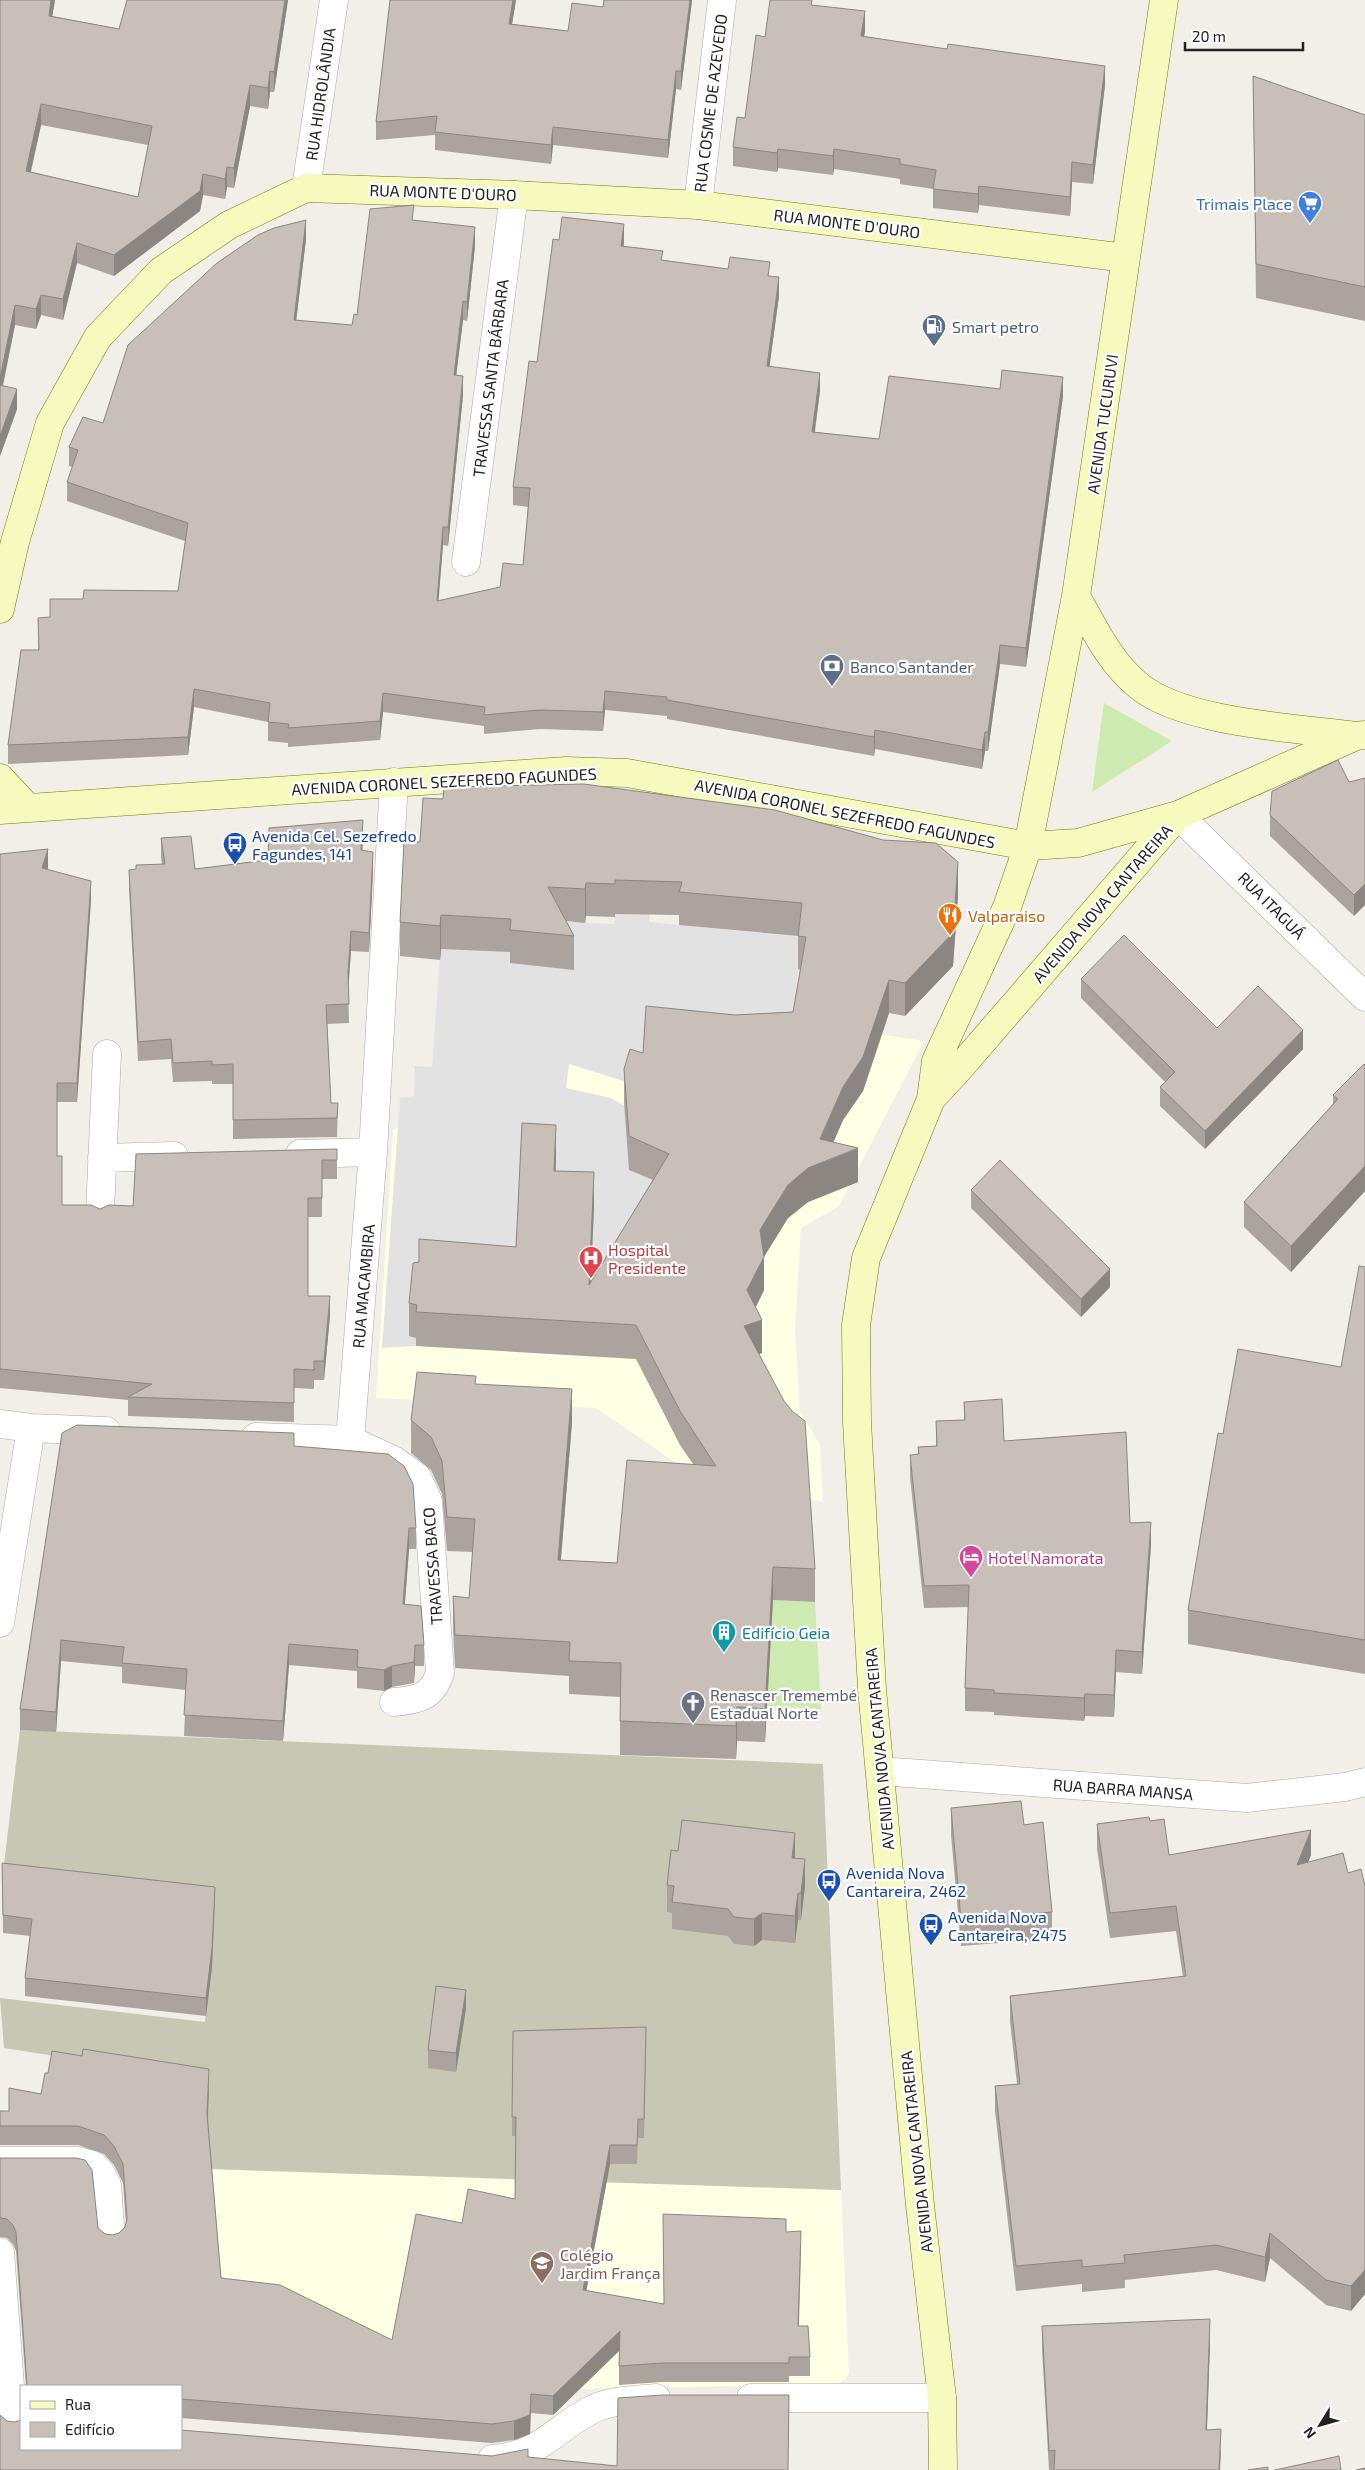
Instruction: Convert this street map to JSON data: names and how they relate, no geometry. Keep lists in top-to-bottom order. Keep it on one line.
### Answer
{"streets":{"main road":["RUA MONTE D'OURO","AVENIDA TUCURUVI","AVENIDA CORONEL SEZEFREDO FAGUNDES","AVENIDA NOVA CANTAREIRA"],"street":["RUA HIDROLÂNDIA","RUA COSME DE AZEVEDO","TRAVESSA SANTA BÁRBARA","RUA ITAGUÁ","RUA MACAMBIRA","TRAVESSA BACO","RUA BARRA MANSA"]},"crossings":[["RUA HIDROLÂNDIA","RUA MONTE D'OURO"],["RUA COSME DE AZEVEDO","RUA MONTE D'OURO"],["RUA MONTE D'OURO","TRAVESSA SANTA BÁRBARA"],["RUA MONTE D'OURO","AVENIDA TUCURUVI"],["AVENIDA TUCURUVI","AVENIDA CORONEL SEZEFREDO FAGUNDES"],["AVENIDA TUCURUVI","AVENIDA NOVA CANTAREIRA"],["AVENIDA CORONEL SEZEFREDO FAGUNDES","AVENIDA NOVA CANTAREIRA"],["AVENIDA CORONEL SEZEFREDO FAGUNDES","RUA ITAGUÁ"],["AVENIDA CORONEL SEZEFREDO FAGUNDES","RUA MACAMBIRA"],["AVENIDA NOVA CANTAREIRA","RUA ITAGUÁ"],["AVENIDA NOVA CANTAREIRA","RUA BARRA MANSA"],["RUA MACAMBIRA","TRAVESSA BACO"]],"places":{"supermarket":["Trimais Place"],"fuel station":["Smart petro"],"bank":["Banco Santander"],"bus stop":["Avenida Cel. Sezefredo Fagundes, 141","Avenida Nova Cantareira, 2462","Avenida Nova Cantareira, 2475"],"restaurant":["Valparaiso"],"hospital":["Hospital Presidente"],"hotel":["Hotel Namorata"],"building":["Edifício Geia"],"church":["Renascer Tremembé Estadual Norte"],"school or university":["Colégio Jardim França"]},"legend":["Rua","Edifício"],"scale_bar":"20 m","north":"bottom left"}
